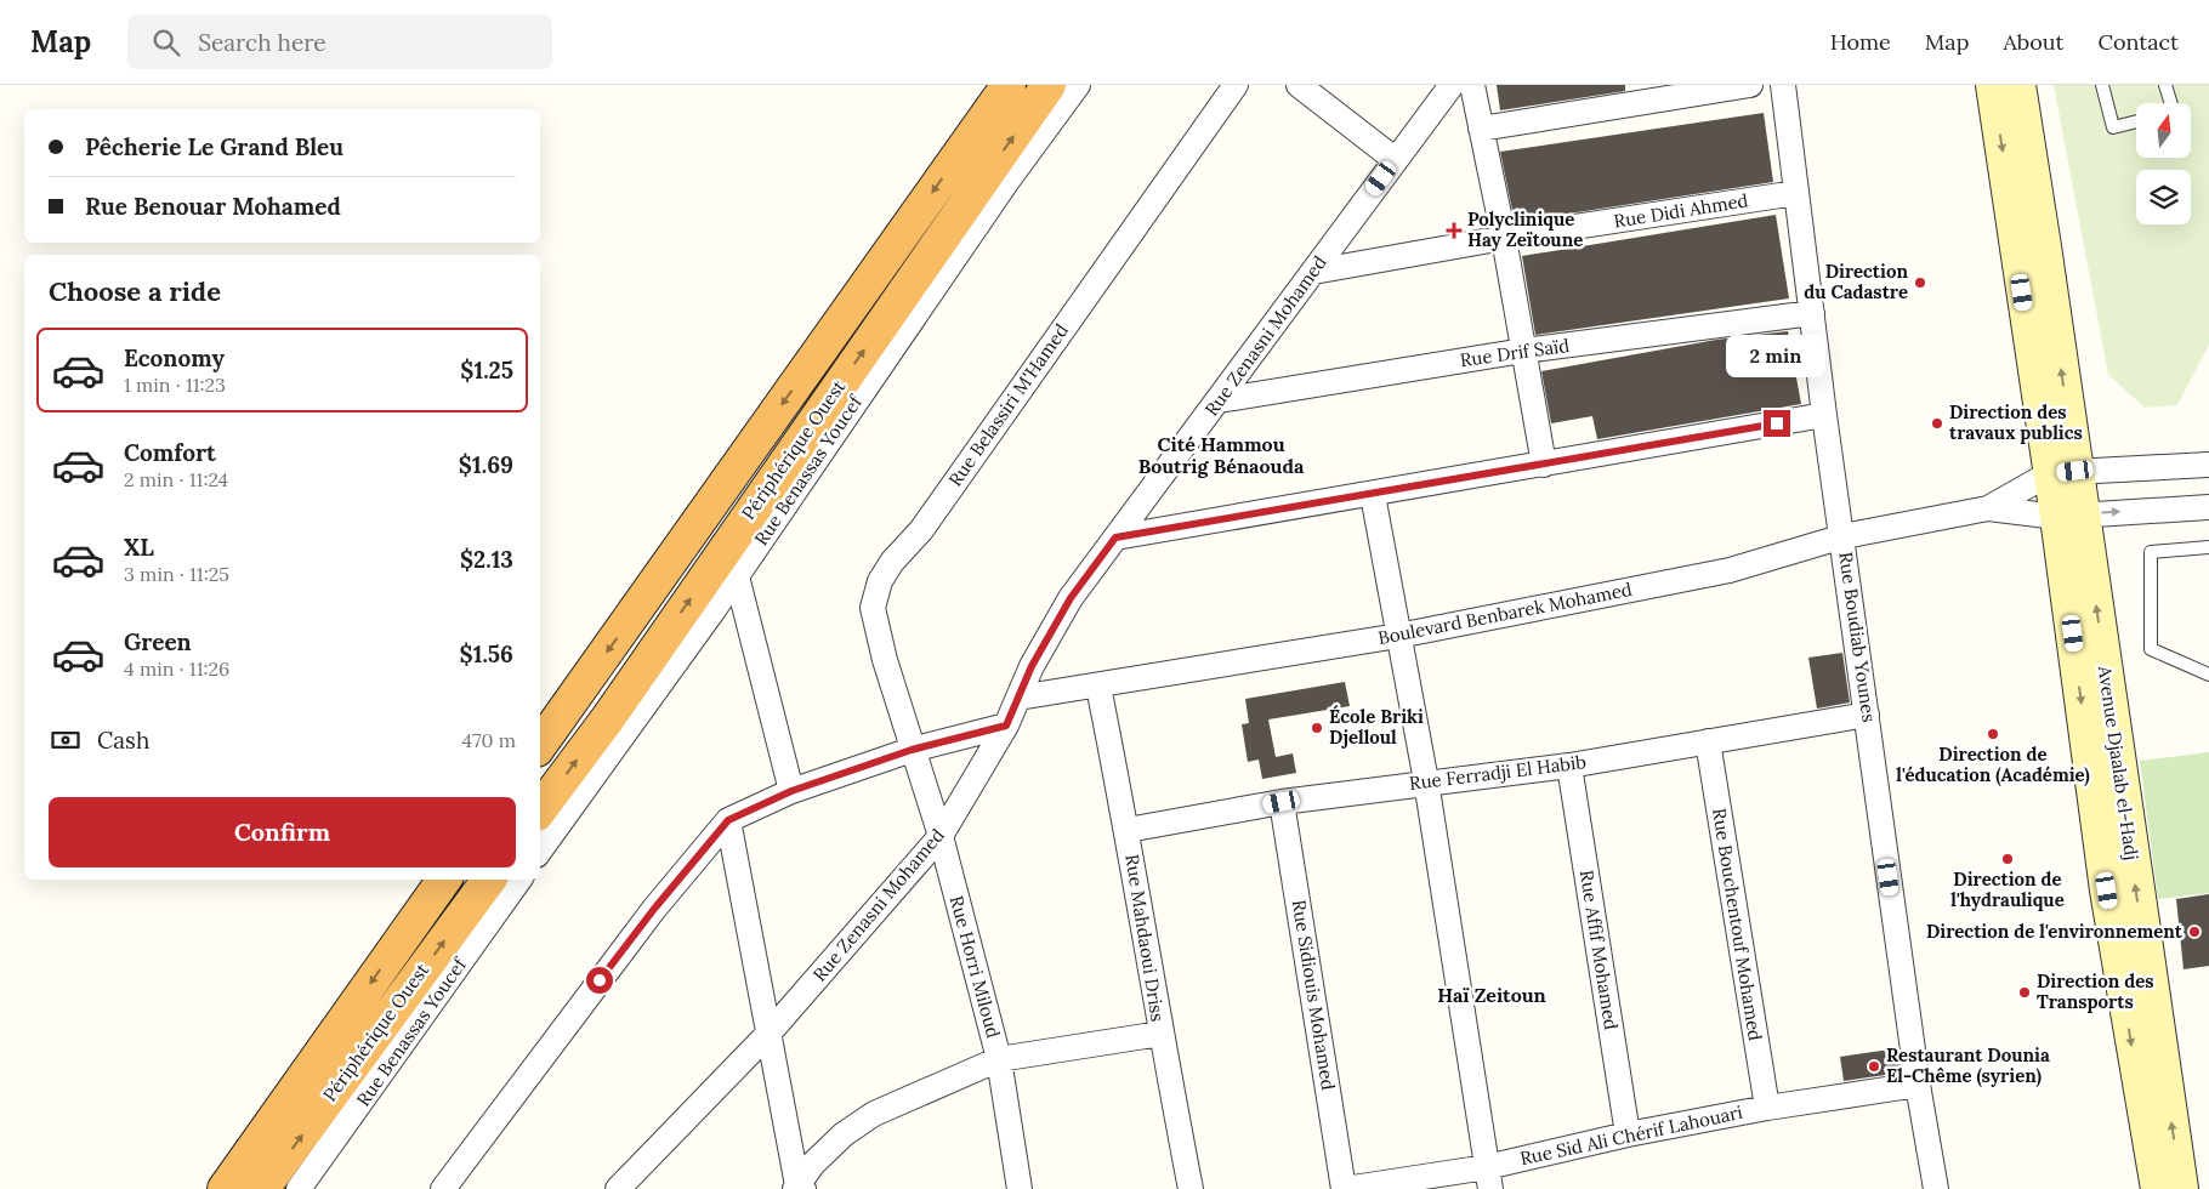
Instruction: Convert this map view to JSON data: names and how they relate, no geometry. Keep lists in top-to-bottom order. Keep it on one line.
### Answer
{"streets":{"highway":["Périphérique Ouest"],"main road":["Avenue Djaalab el-Hadj"],"street":["Rue Didi Ahmed","Rue Zenasni Mohamed","Rue Drif Saïd","Rue Belassiri M'Hamed","Rue Benassas Youcef","Boulevard Benbarek Mohamed","Rue Boudiab Younes","Rue Ferradji El Habib","Rue Bouchentouf Mohamed","Rue Mahdaoui Driss","Rue Affif Mohamed","Rue Horri Miloud","Rue Sidiouis Mohamed","Rue Sid Ali Chérif Lahouari"]},"crossings":[["Rue Didi Ahmed","Rue Zenasni Mohamed"],["Rue Didi Ahmed","Rue Boudiab Younes"],["Rue Zenasni Mohamed","Rue Drif Saïd"],["Rue Zenasni Mohamed","Boulevard Benbarek Mohamed"],["Rue Zenasni Mohamed","Rue Horri Miloud"],["Rue Drif Saïd","Rue Boudiab Younes"],["Rue Belassiri M'Hamed","Rue Horri Miloud"],["Boulevard Benbarek Mohamed","Rue Boudiab Younes"],["Boulevard Benbarek Mohamed","Avenue Djaalab el-Hadj"],["Boulevard Benbarek Mohamed","Rue Mahdaoui Driss"],["Rue Boudiab Younes","Rue Ferradji El Habib"],["Rue Boudiab Younes","Rue Sid Ali Chérif Lahouari"],["Rue Ferradji El Habib","Rue Bouchentouf Mohamed"],["Rue Ferradji El Habib","Rue Mahdaoui Driss"],["Rue Ferradji El Habib","Rue Affif Mohamed"],["Rue Ferradji El Habib","Rue Sidiouis Mohamed"],["Rue Bouchentouf Mohamed","Rue Sid Ali Chérif Lahouari"],["Rue Affif Mohamed","Rue Sid Ali Chérif Lahouari"],["Rue Sidiouis Mohamed","Rue Sid Ali Chérif Lahouari"]],"districts":["Cité Hammou Boutrig Bénaouda","Haï Zeitoun"],"places":{"health":["Polyclinique Hay Zeïtoune"],"other":["Direction du Cadastre","Direction des travaux publics","École Briki Djelloul","Direction de l'éducation (Académie)","Direction de l'hydraulique","Direction de l'environnement","Direction des Transports","Restaurant Dounia El-Chême (syrien)"]},"north":"top","page":{"header":"Map","search":"Search here","nav":["Home","Map","About","Contact"],"banner":["Pêcherie Le Grand Bleu","Rue Benouar Mohamed"],"heading":"Choose a ride","list":[{"name":"Economy","note":"1 min · 11:23","value":"$1.25"},{"name":"Comfort","note":"2 min · 11:24","value":"$1.69"},{"name":"XL","note":"3 min · 11:25","value":"$2.13"},{"name":"Green","note":"4 min · 11:26","value":"$1.56"}],"bubble":"2 min","pay":["Cash","470 m"],"buttons":"Confirm"}}
